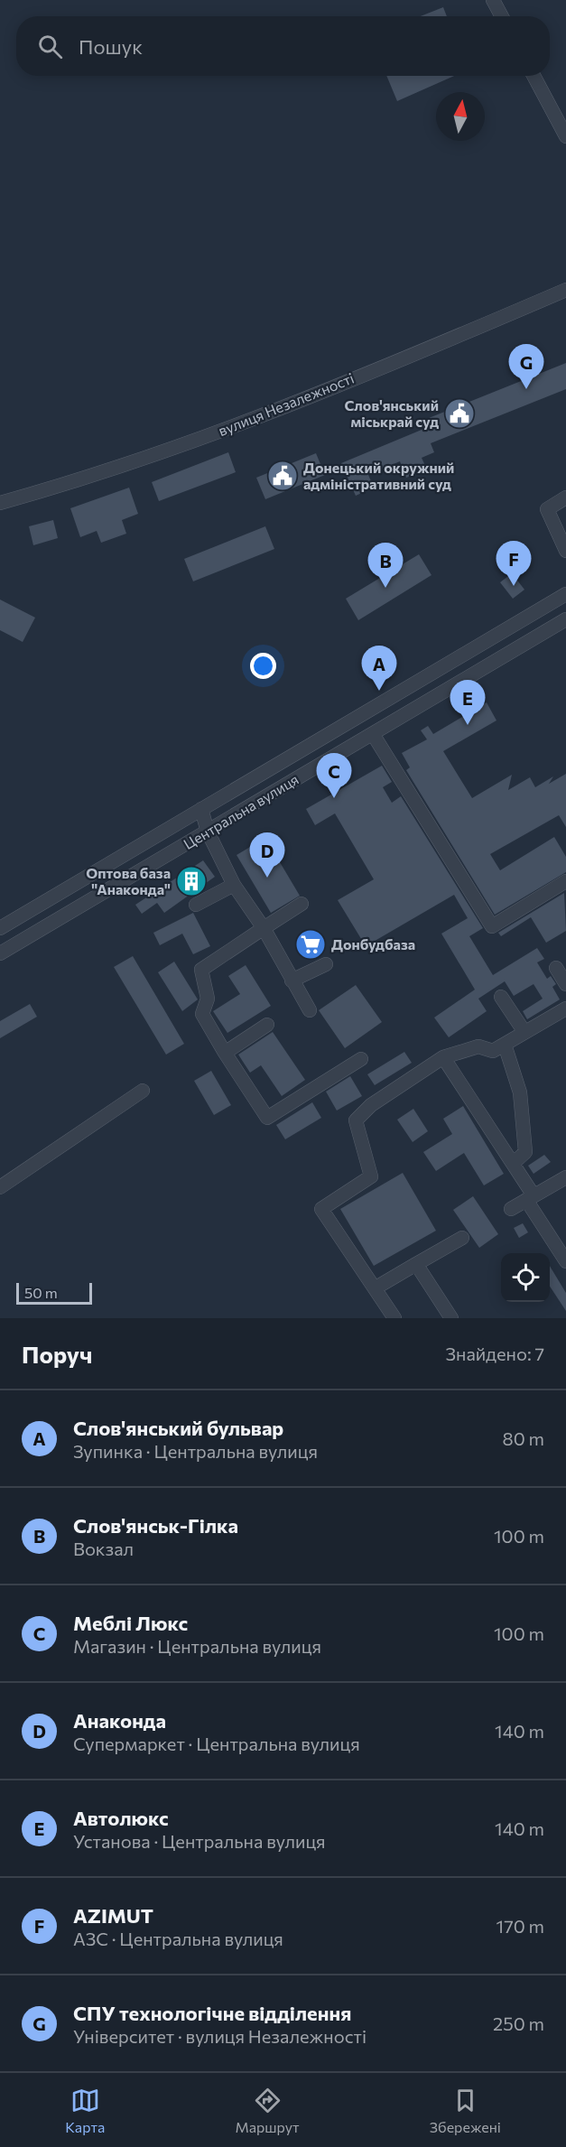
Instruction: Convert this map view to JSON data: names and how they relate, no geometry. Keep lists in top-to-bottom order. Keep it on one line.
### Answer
{"streets":{"street":["вулиця Незалежності","Центральна вулиця"]},"places":{"public building":["Слов'янський міськрай суд","Донецький окружний адміністративний суд"],"building":["Оптова база \"Анаконда\""],"supermarket":["Донбудбаза"]},"scale_bar":"50 m","north":"top","page":{"search":"Пошук","pins":["G","F","B","A","E","C","D"],"scale":"50 m","heading":["Поруч","Знайдено: 7"],"list":[{"mark":"A","name":"Слов'янський бульвар","note":"Зупинка · Центральна вулиця","value":"80 m"},{"mark":"B","name":"Слов'янськ-Гілка","note":"Вокзал","value":"100 m"},{"mark":"C","name":"Меблі Люкс","note":"Магазин · Центральна вулиця","value":"100 m"},{"mark":"D","name":"Анаконда","note":"Супермаркет · Центральна вулиця","value":"140 m"},{"mark":"E","name":"Автолюкс","note":"Установа · Центральна вулиця","value":"140 m"},{"mark":"F","name":"AZIMUT","note":"АЗС · Центральна вулиця","value":"170 m"},{"mark":"G","name":"СПУ технологічне відділення","note":"Університет · вулиця Незалежності","value":"250 m"}],"nav":["Карта","Маршрут","Збережені"]}}
